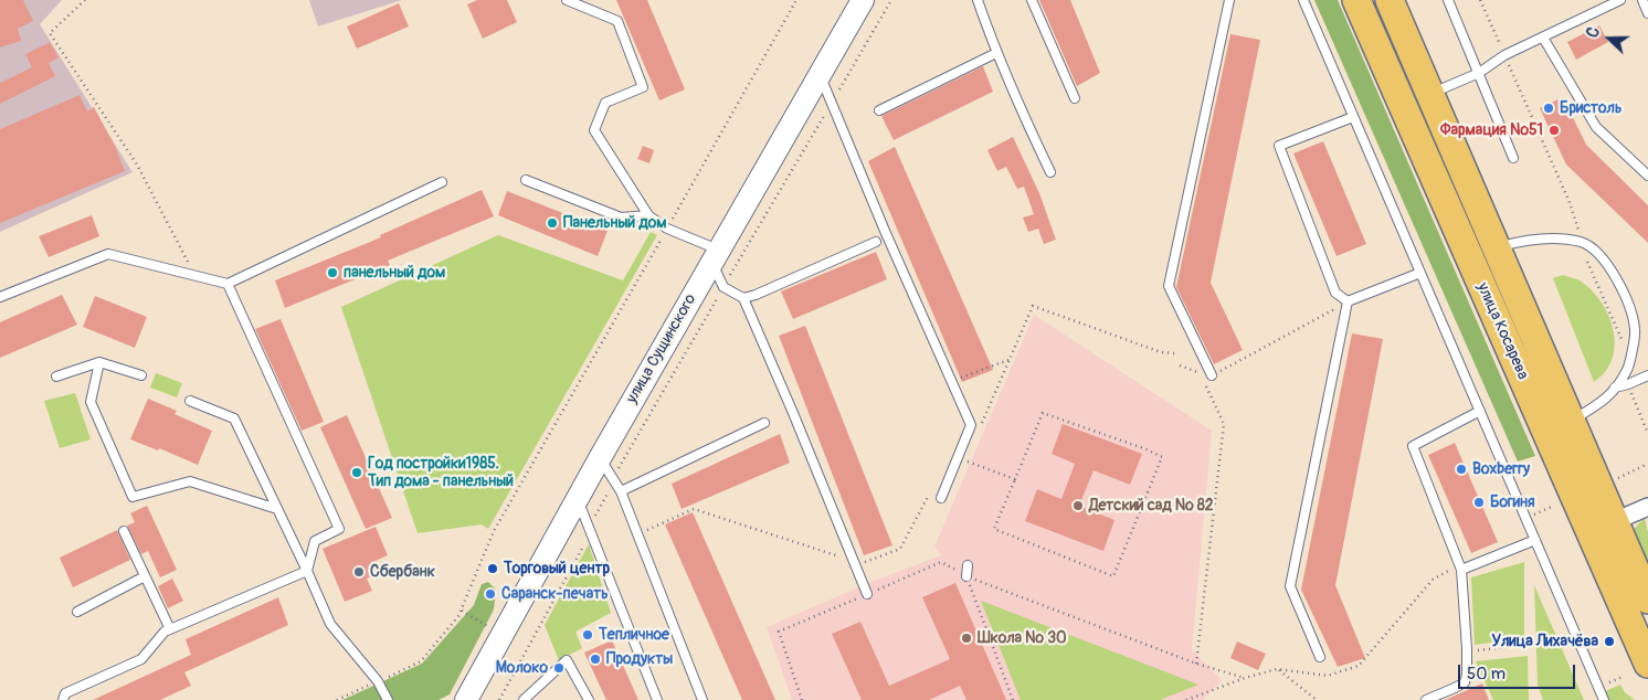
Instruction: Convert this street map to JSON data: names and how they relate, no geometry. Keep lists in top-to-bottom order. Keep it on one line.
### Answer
{"streets":{"main road":["улица Косарева"],"street":["улица Сущинского"]},"places":["Бристоль","Фармация №51","Панельный дом","панельный дом","Boxberry","Год постройки1985. Тип дома - панельный","Богиня","Детский сад № 82","Торговый центр","Сбербанк","Саранск-печать","Тепличное","Школа № 30","Улица Лихачёва","Продукты","Молоко"],"scale_bar":"50 m","north":"left"}
